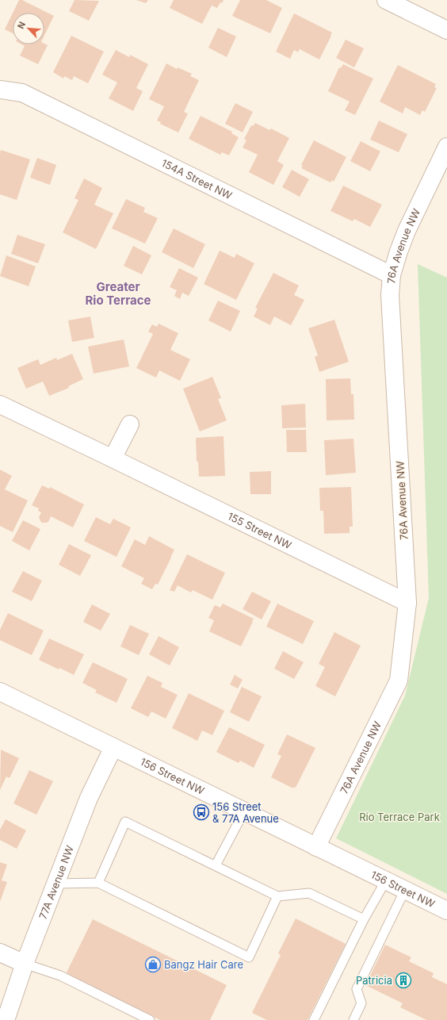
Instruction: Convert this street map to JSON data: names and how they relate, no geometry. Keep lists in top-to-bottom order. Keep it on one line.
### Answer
{"streets":{"street":["154A Street NW","76A Avenue NW","155 Street NW","156 Street NW","77A Avenue NW"]},"crossings":[["154A Street NW","76A Avenue NW"],["76A Avenue NW","155 Street NW"],["76A Avenue NW","156 Street NW"],["156 Street NW","77A Avenue NW"]],"districts":["Greater Rio Terrace"],"parks":["Rio Terrace Park"],"places":{"bus stop":["156 Street & 77A Avenue"],"shop":["Bangz Hair Care"],"building":["Patricia"]},"north":"top left"}
